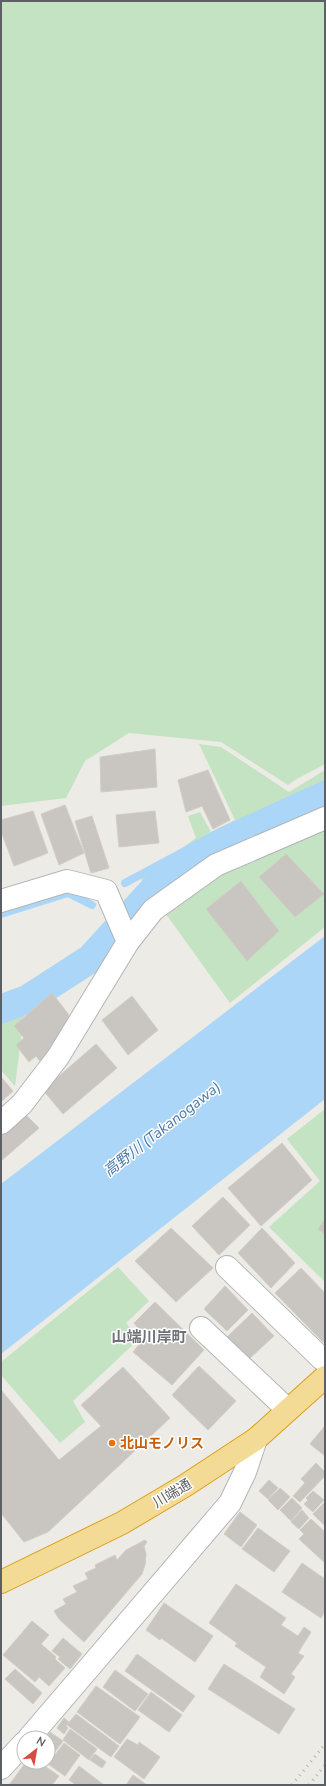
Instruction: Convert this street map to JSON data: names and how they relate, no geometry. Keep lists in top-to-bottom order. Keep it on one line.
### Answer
{"streets":{"highway":["川端通"]},"districts":["山端川岸町"],"water":["高野川 (Takanogawa)"],"places":["北山モノリス"],"north":"top right"}
